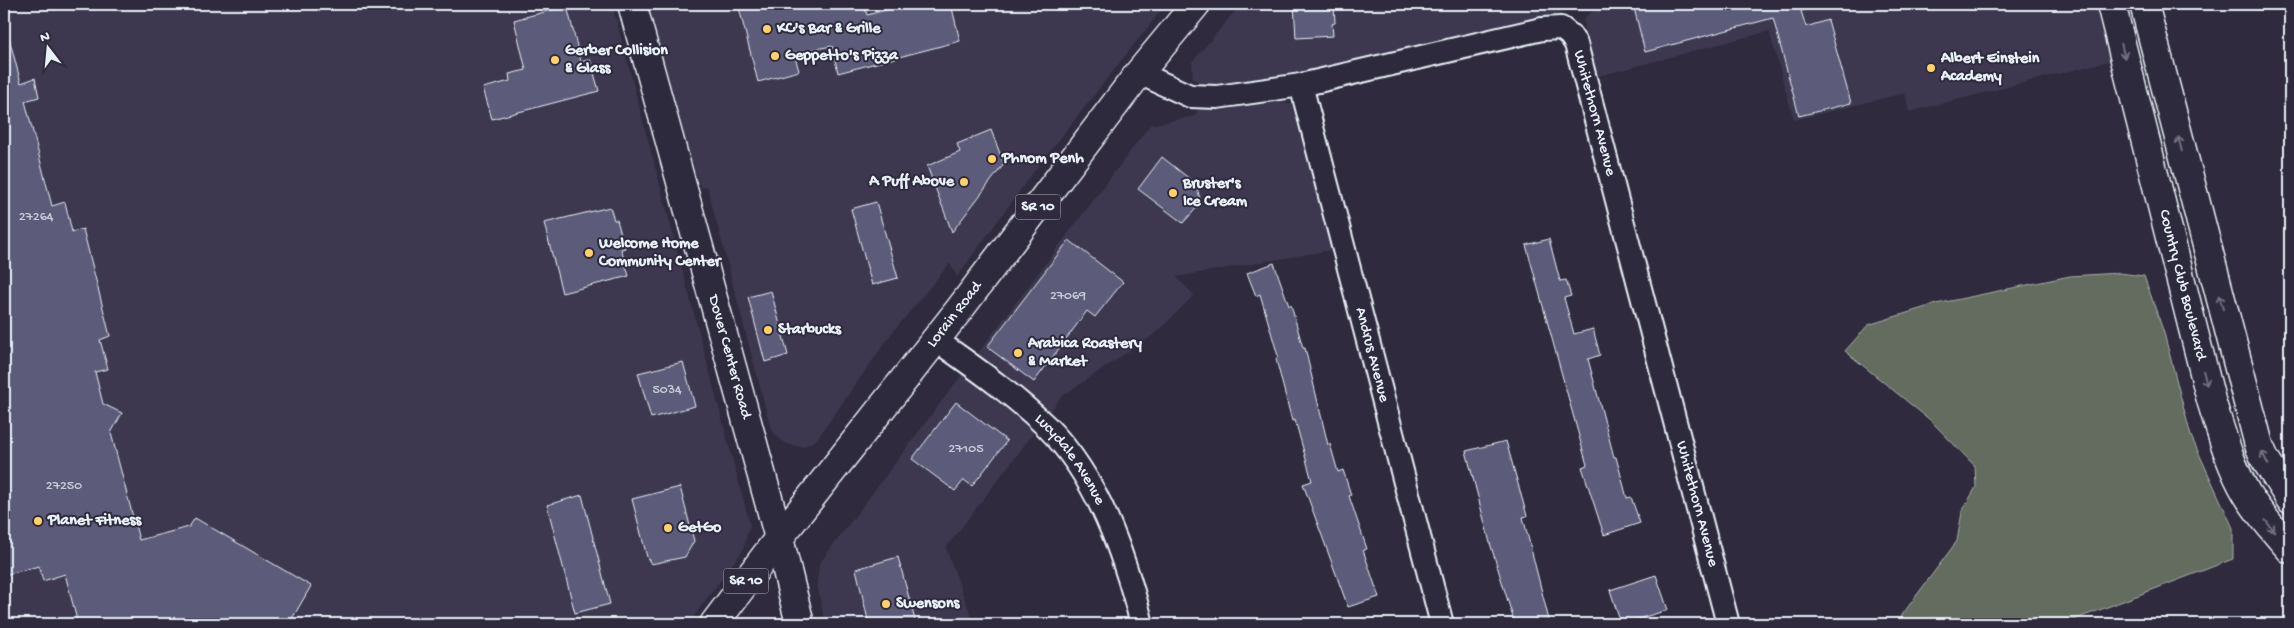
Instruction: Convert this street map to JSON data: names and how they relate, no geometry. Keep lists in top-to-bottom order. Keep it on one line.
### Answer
{"streets":{"street":["Whitethorn Avenue","SR 10","Country Club Boulevard","Lorain Road","Andrus Avenue","Dover Center Road","Lucydale Avenue"]},"crossings":[["Whitethorn Avenue","Lorain Road"],["Whitethorn Avenue","Andrus Avenue"],["Lorain Road","Dover Center Road"],["Lorain Road","Lucydale Avenue"]],"places":["KC's Bar & Grille","Geppetto's Pizza","Gerber Collision & Glass","Albert Einstein Academy","Phnom Penh","A Puff Above","Bruster's Ice Cream","Welcome Home Community Center","Starbucks","Arabica Roastery & Market","Planet Fitness","GetGo","Swensons"],"house_numbers":["27264","27069","5034","27105","27250"],"north":"top"}
